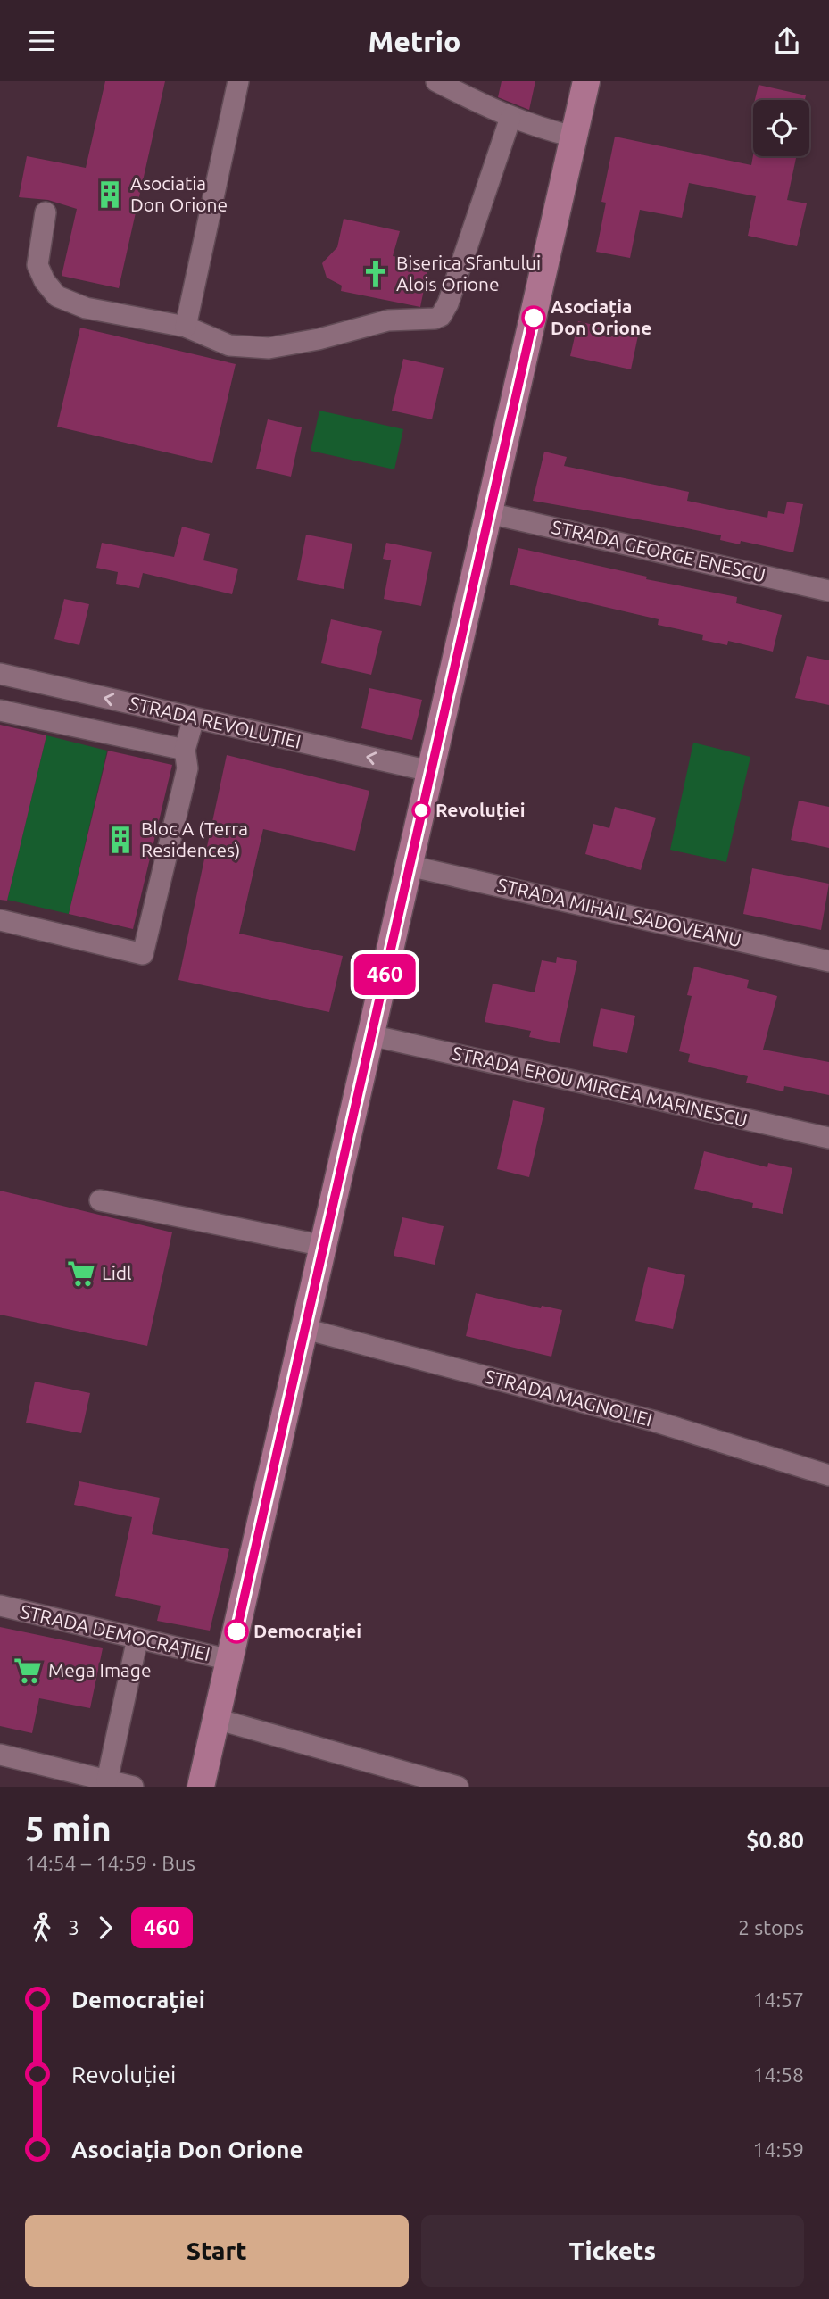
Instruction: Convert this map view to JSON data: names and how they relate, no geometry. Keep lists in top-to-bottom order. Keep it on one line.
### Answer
{"streets":{"street":["STRADA GEORGE ENESCU","STRADA REVOLUȚIEI","STRADA MIHAIL SADOVEANU","STRADA EROU MIRCEA MARINESCU","STRADA MAGNOLIEI","STRADA DEMOCRAȚIEI"]},"places":{"building":["Asociatia Don Orione","Bloc A (Terra Residences)"],"church":["Biserica Sfantului Alois Orione"],"other":["Asociația Don Orione","Revoluției","Democrației"],"supermarket":["Lidl","Mega Image"]},"lines":["bus line 460"],"page":{"header":"Metrio","on_map":"460","heading":["5 min","14:54 – 14:59 · Bus","$0.80"],"legs":["3","460","2 stops"],"list":[{"name":"Democrației","value":"14:57"},{"name":"Revoluției","value":"14:58"},{"name":"Asociația Don Orione","value":"14:59"}],"buttons":["Start","Tickets"]}}
